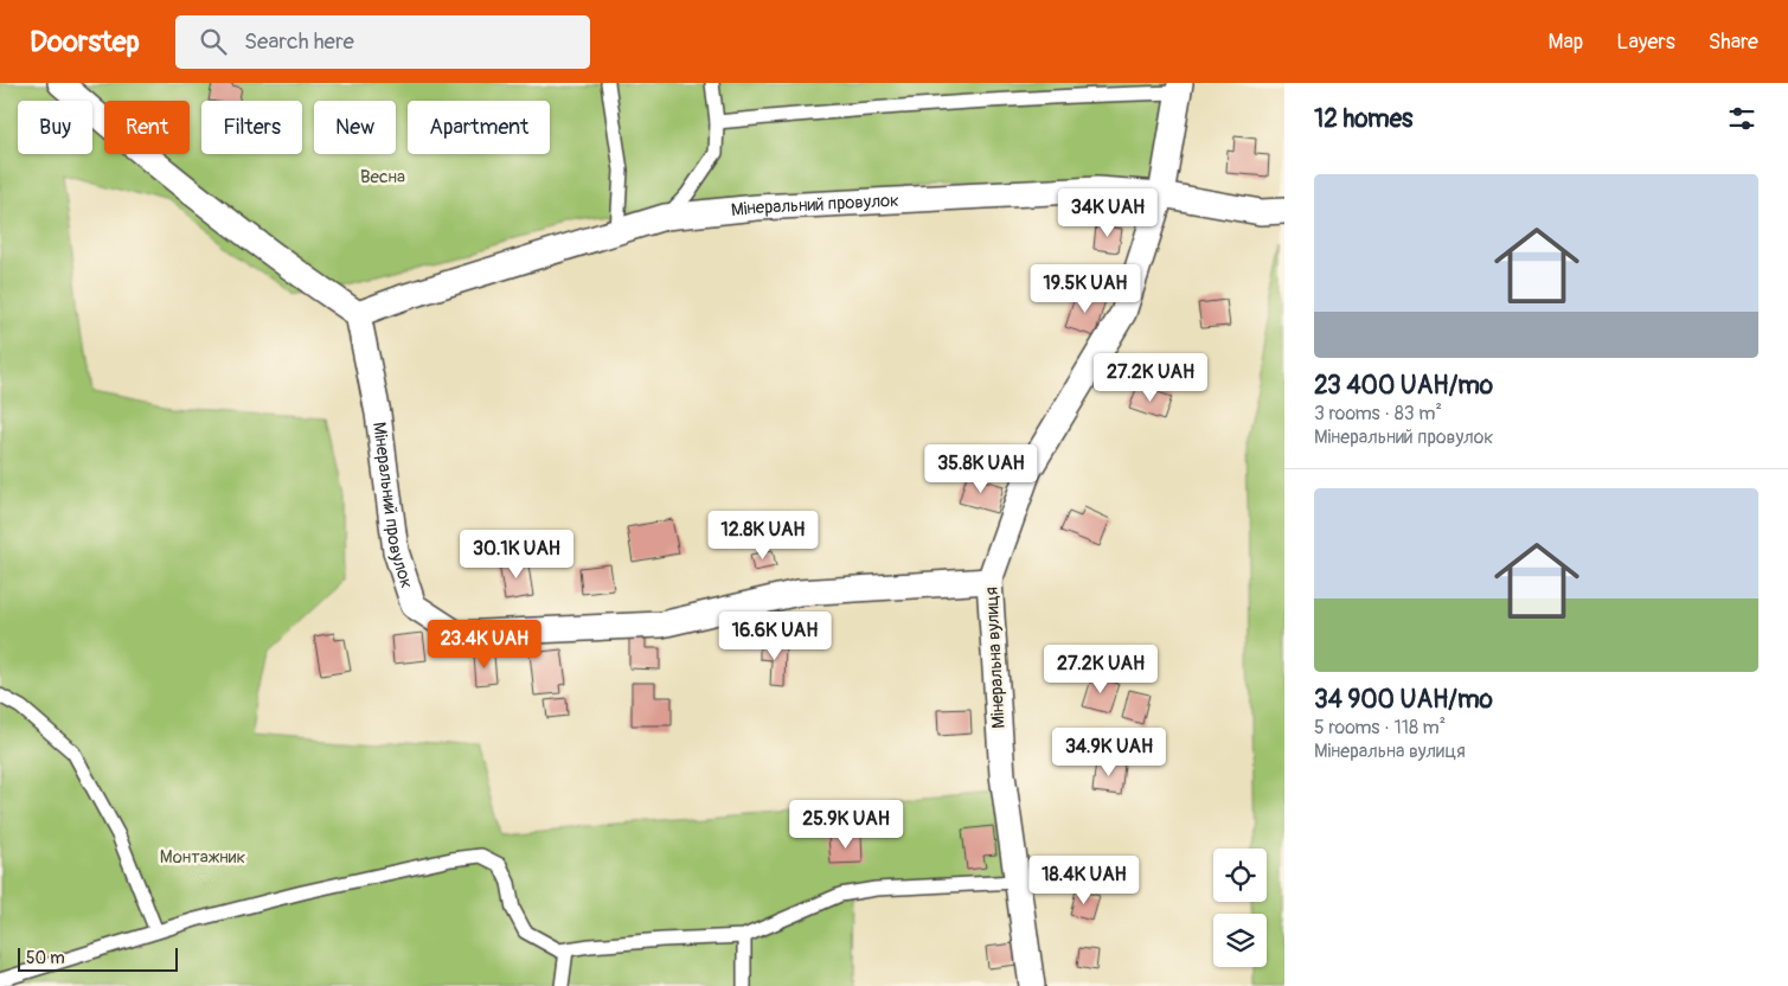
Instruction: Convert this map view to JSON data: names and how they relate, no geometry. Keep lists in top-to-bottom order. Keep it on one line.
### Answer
{"streets":{"street":["Мінеральний провулок","Мінеральна вулиця"]},"crossings":[["Мінеральний провулок","Мінеральна вулиця"]],"parks":["Весна","Монтажник"],"scale_bar":"50 m","page":{"header":"Doorstep","search":"Search here","nav":["Map","Layers","Share"],"heading":"12 homes","chip":["Buy","Rent","Filters","New","Apartment"],"list":[{"name":"23 400 UAH/mo","note":"3 rooms · 83 m² · Мінеральний провулок"},{"name":"34 900 UAH/mo","note":"5 rooms · 118 m² · Мінеральна вулиця"}],"price":["34K UAH","19.5K UAH","27.2K UAH","35.8K UAH","12.8K UAH","30.1K UAH","16.6K UAH","23.4K UAH","27.2K UAH","34.9K UAH","25.9K UAH","18.4K UAH"],"scale":"50 m"}}
